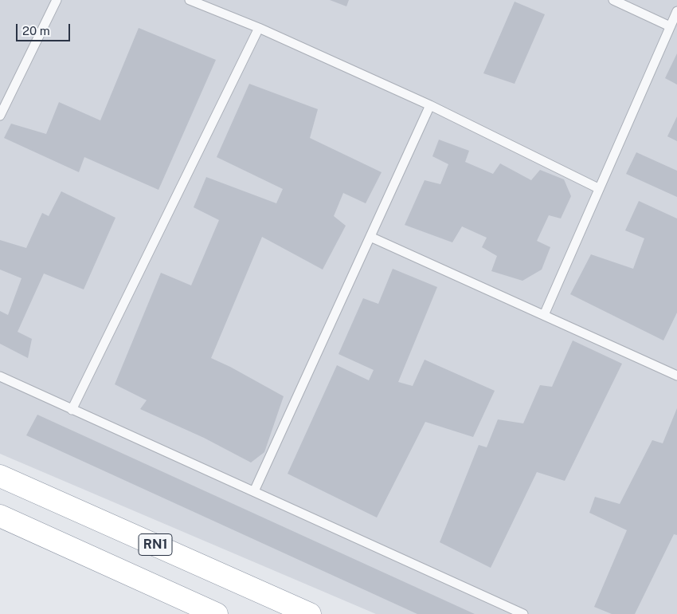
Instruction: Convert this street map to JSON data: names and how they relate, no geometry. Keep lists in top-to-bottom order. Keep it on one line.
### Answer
{"streets":{"highway":["RN1"]},"scale_bar":"20 m"}
